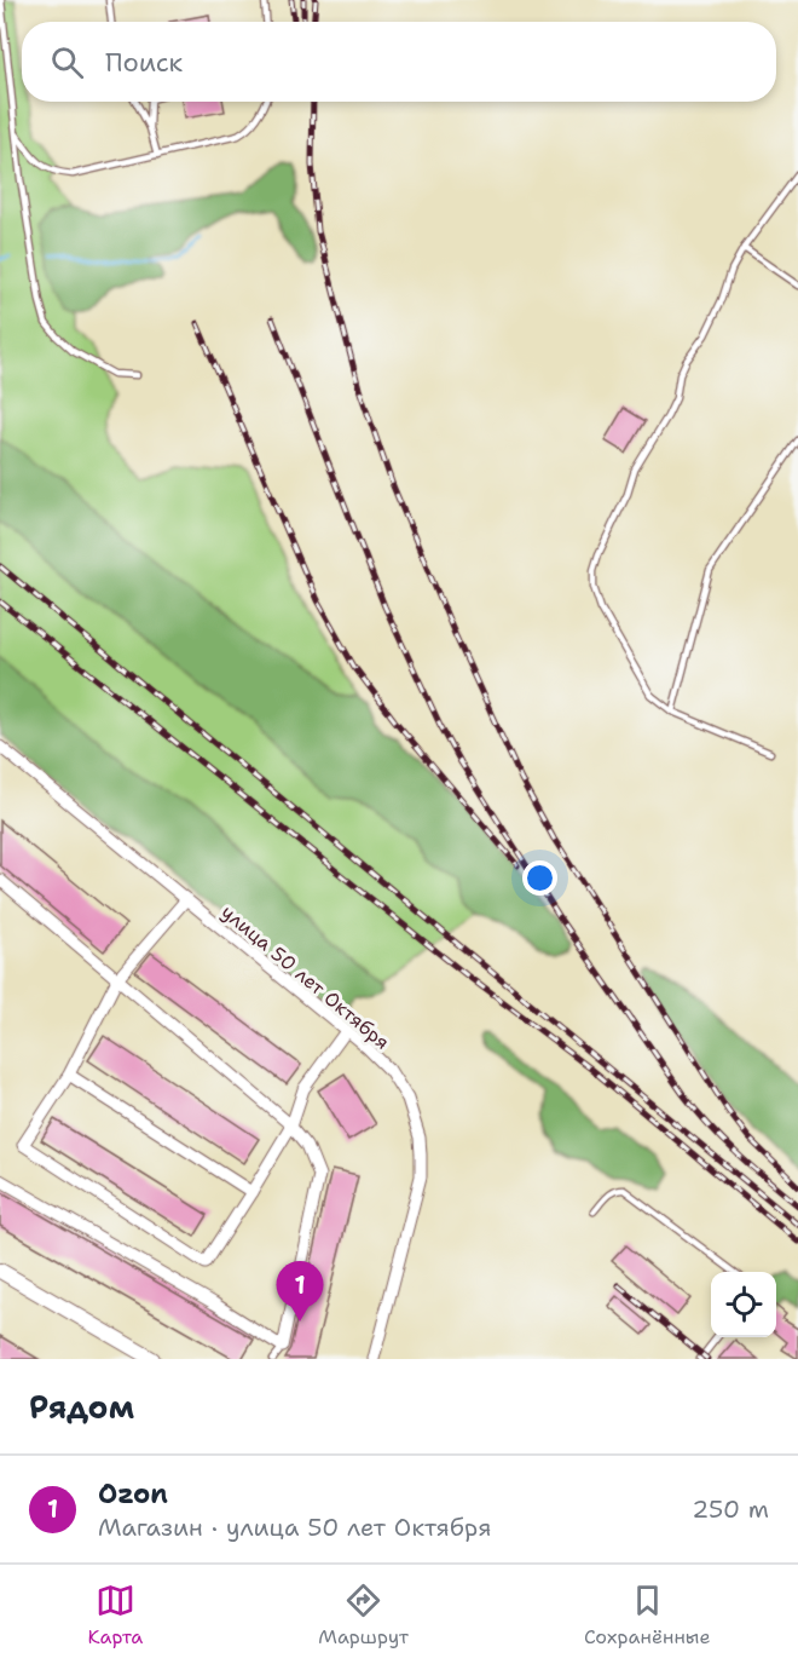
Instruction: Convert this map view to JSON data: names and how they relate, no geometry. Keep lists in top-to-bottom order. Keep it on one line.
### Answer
{"streets":{"street":["улица 50 лет Октября"]},"page":{"search":"Поиск","pins":"1","heading":"Рядом","list":[{"mark":"1","name":"Ozon","note":"Магазин · улица 50 лет Октября","value":"250 m"}],"nav":["Карта","Маршрут","Сохранённые"]}}
